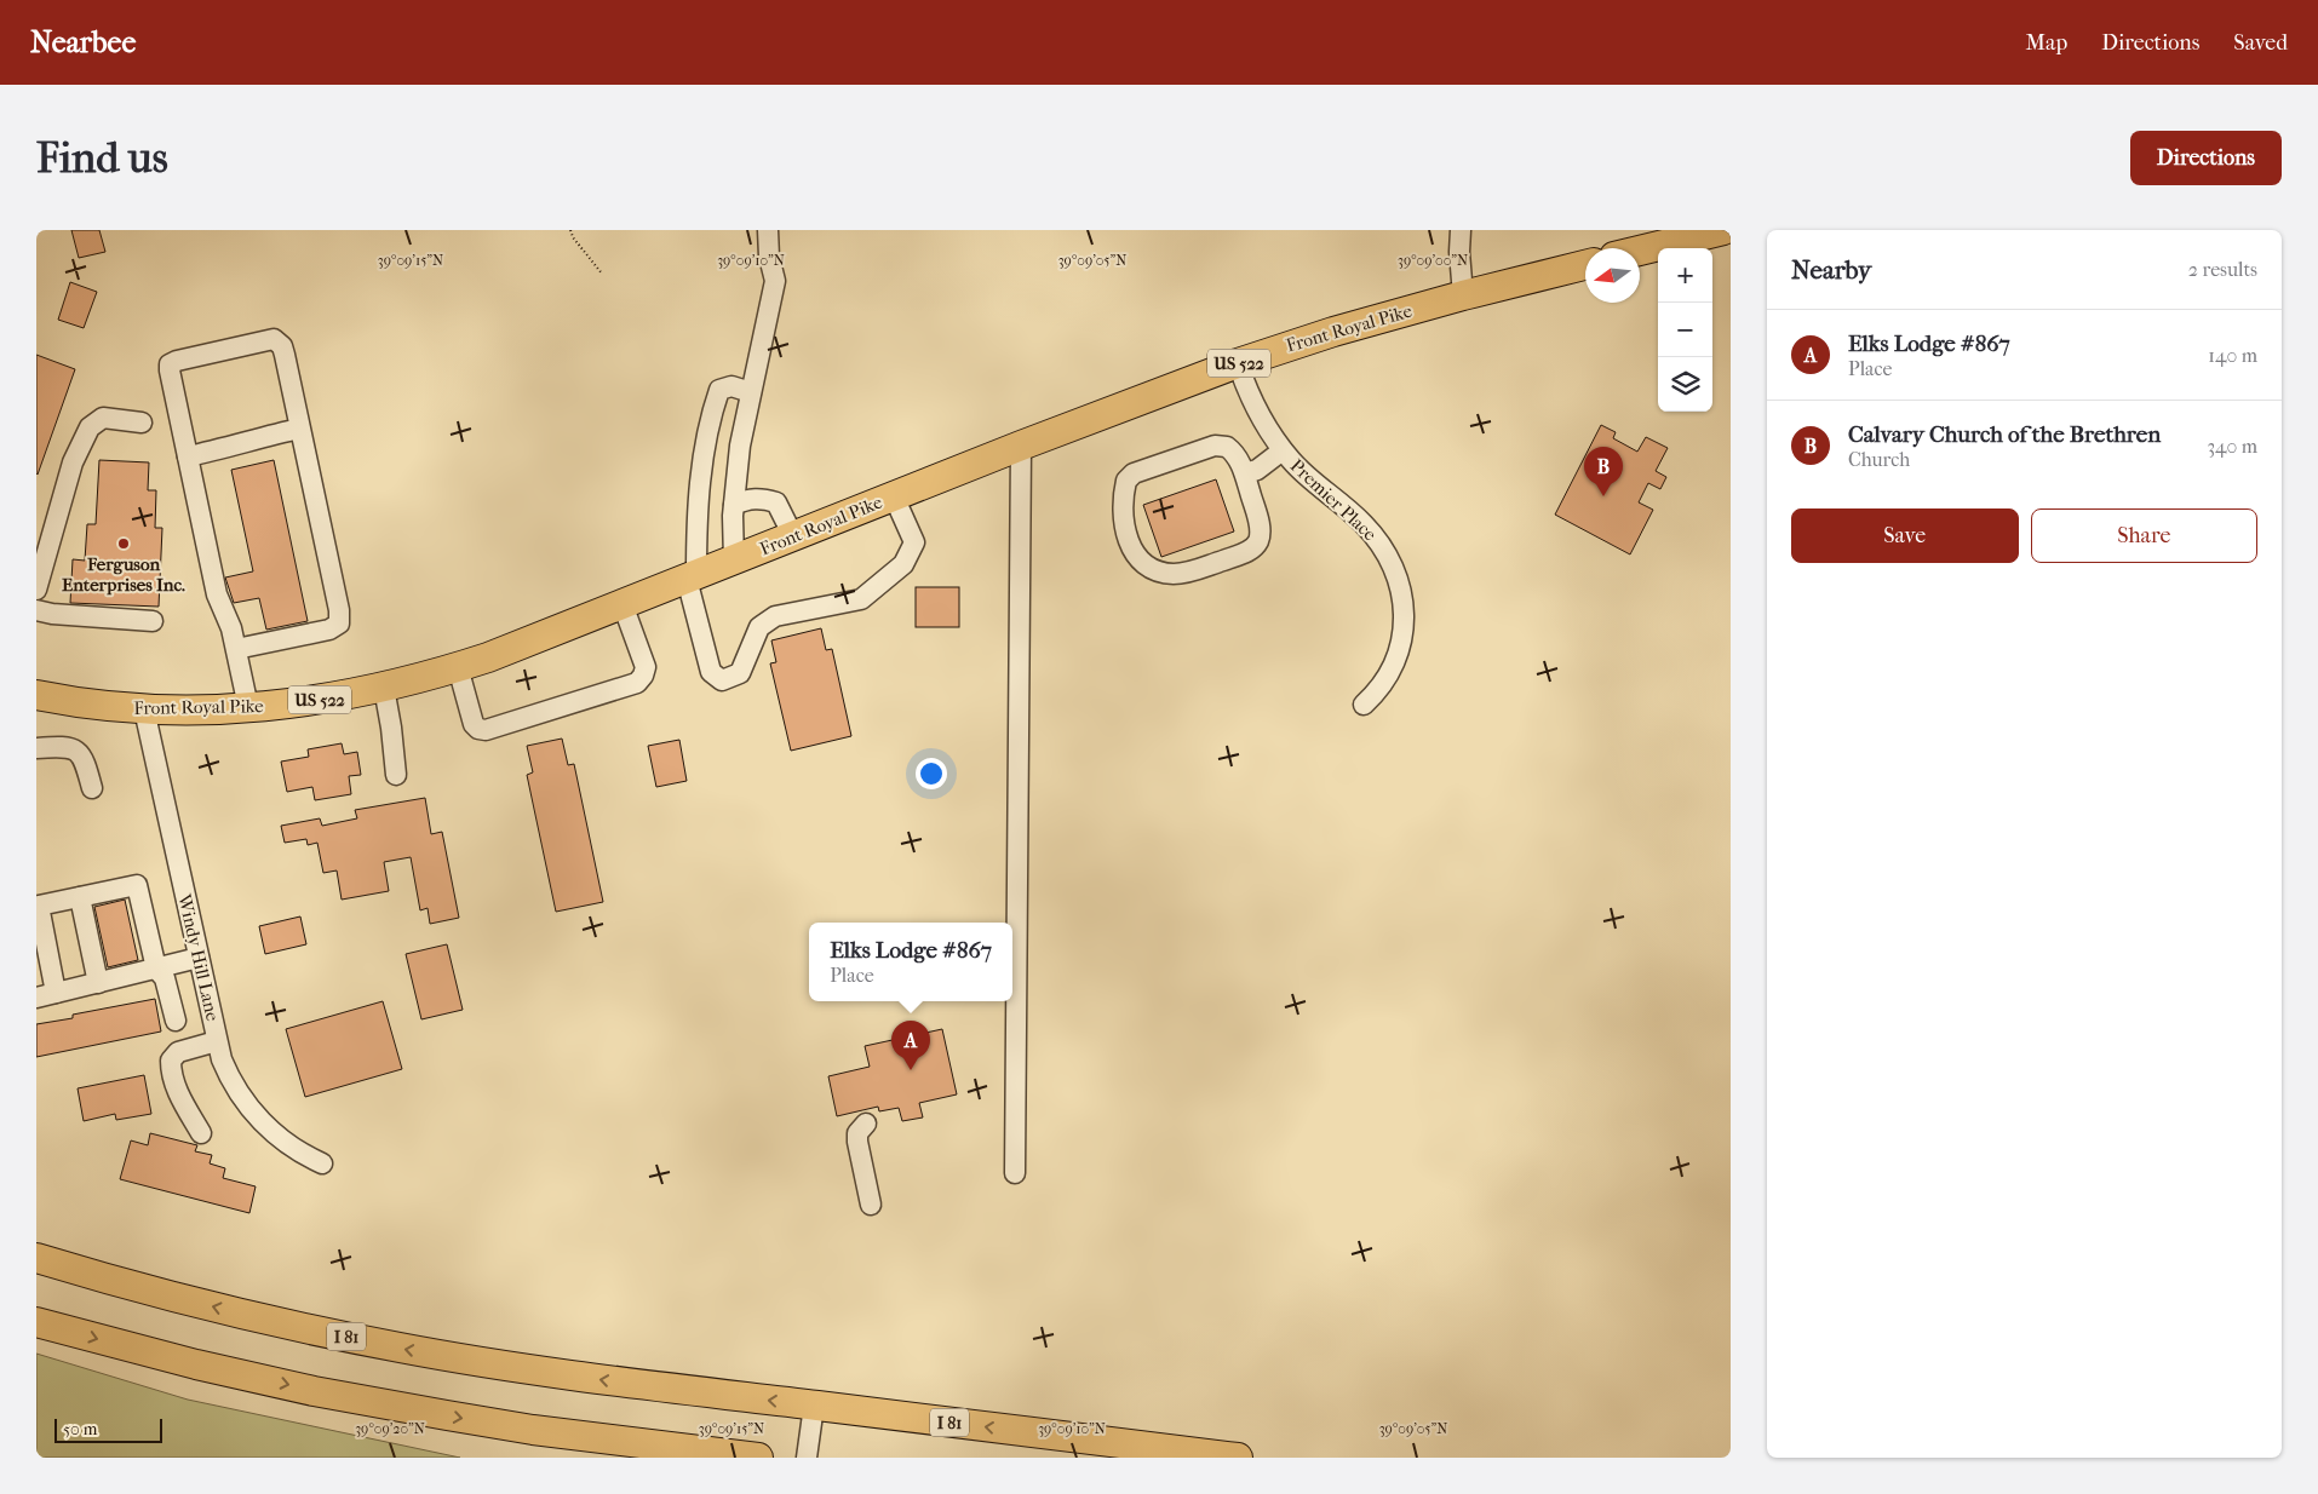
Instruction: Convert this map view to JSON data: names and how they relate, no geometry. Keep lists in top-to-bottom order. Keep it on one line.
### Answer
{"streets":{"highway":["Front Royal Pike","US 522","I 81"],"street":["Premier Place","Windy Hill Lane"]},"crossings":[["Front Royal Pike","Premier Place"],["Front Royal Pike","Windy Hill Lane"]],"places":["Ferguson Enterprises Inc."],"scale_bar":"50 m","north":"left","page":{"header":"Nearbee","nav":["Map","Directions","Saved"],"buttons":["Directions",["Save","Share"]],"title":"Find us","heading":["Nearby","2 results"],"map_buttons":["+","−"],"list":[{"mark":"A","name":"Elks Lodge #867","note":"Place","value":"140 m"},{"mark":"B","name":"Calvary Church of the Brethren","note":"Church","value":"340 m"}],"pins":["B","A"],"popup":["Elks Lodge #867","Place"],"scale":"50 m"},"coordinates":["39°09'15\"N","39°09'10\"N","39°09'05\"N","39°09'00\"N","39°09'20\"N"]}
